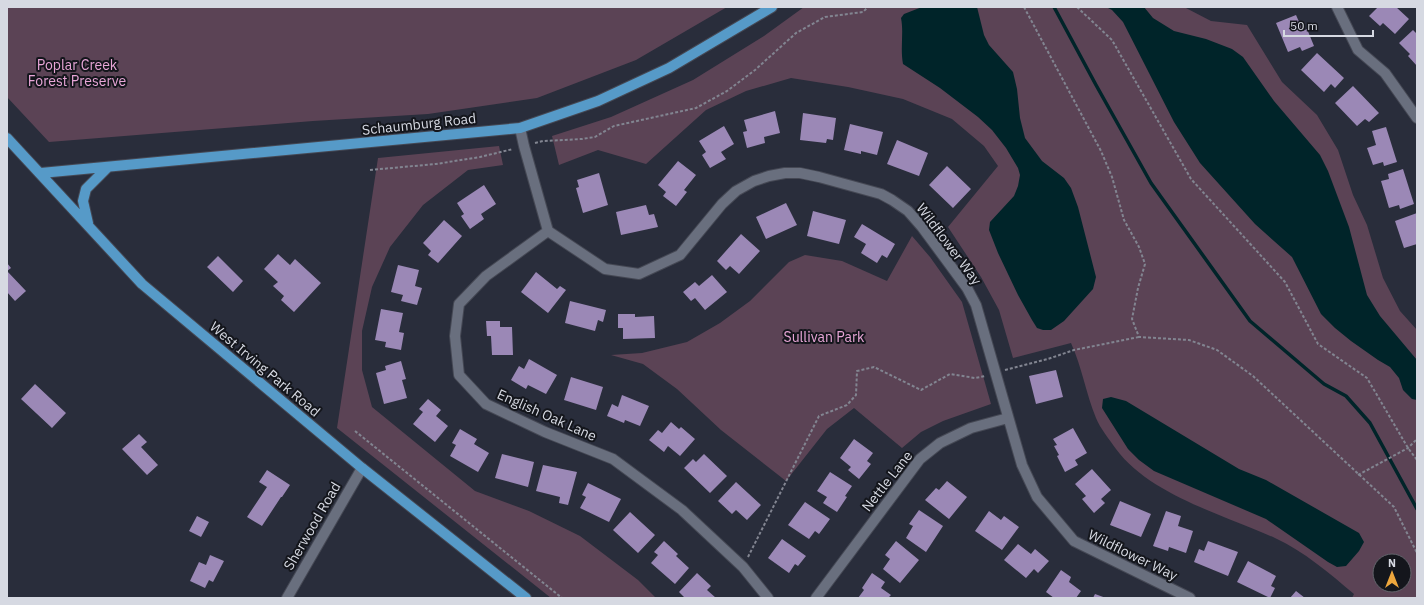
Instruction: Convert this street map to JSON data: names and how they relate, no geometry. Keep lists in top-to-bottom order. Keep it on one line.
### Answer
{"streets":{"main road":["Schaumburg Road","West Irving Park Road"],"street":["Wildflower Way","English Oak Lane","Nettle Lane","Sherwood Road"]},"crossings":[["Schaumburg Road","West Irving Park Road"],["Wildflower Way","English Oak Lane"],["Wildflower Way","Nettle Lane"],["West Irving Park Road","Sherwood Road"]],"parks":["Poplar Creek Forest Preserve","Sullivan Park"],"scale_bar":"50 m","north":"top"}
